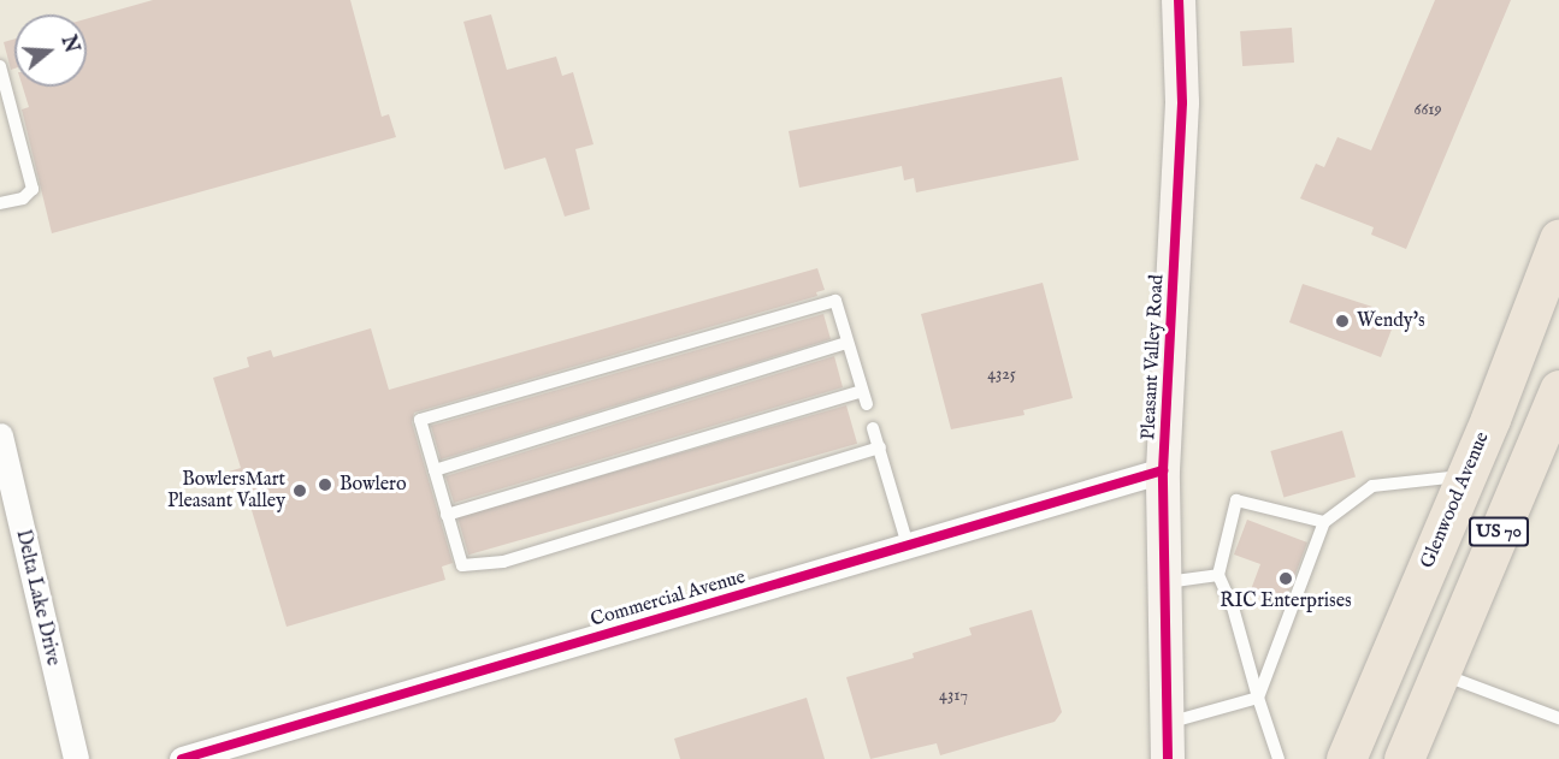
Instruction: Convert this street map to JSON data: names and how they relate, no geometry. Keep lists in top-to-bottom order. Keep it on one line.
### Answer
{"streets":{"highway":["Glenwood Avenue","US 70"],"street":["Pleasant Valley Road","Delta Lake Drive","Commercial Avenue"]},"crossings":[["Pleasant Valley Road","Commercial Avenue"]],"places":["Wendy's","Bowlero","BowlersMart Pleasant Valley","RIC Enterprises"],"house_numbers":["6619","4325","4317"],"north":"right"}
